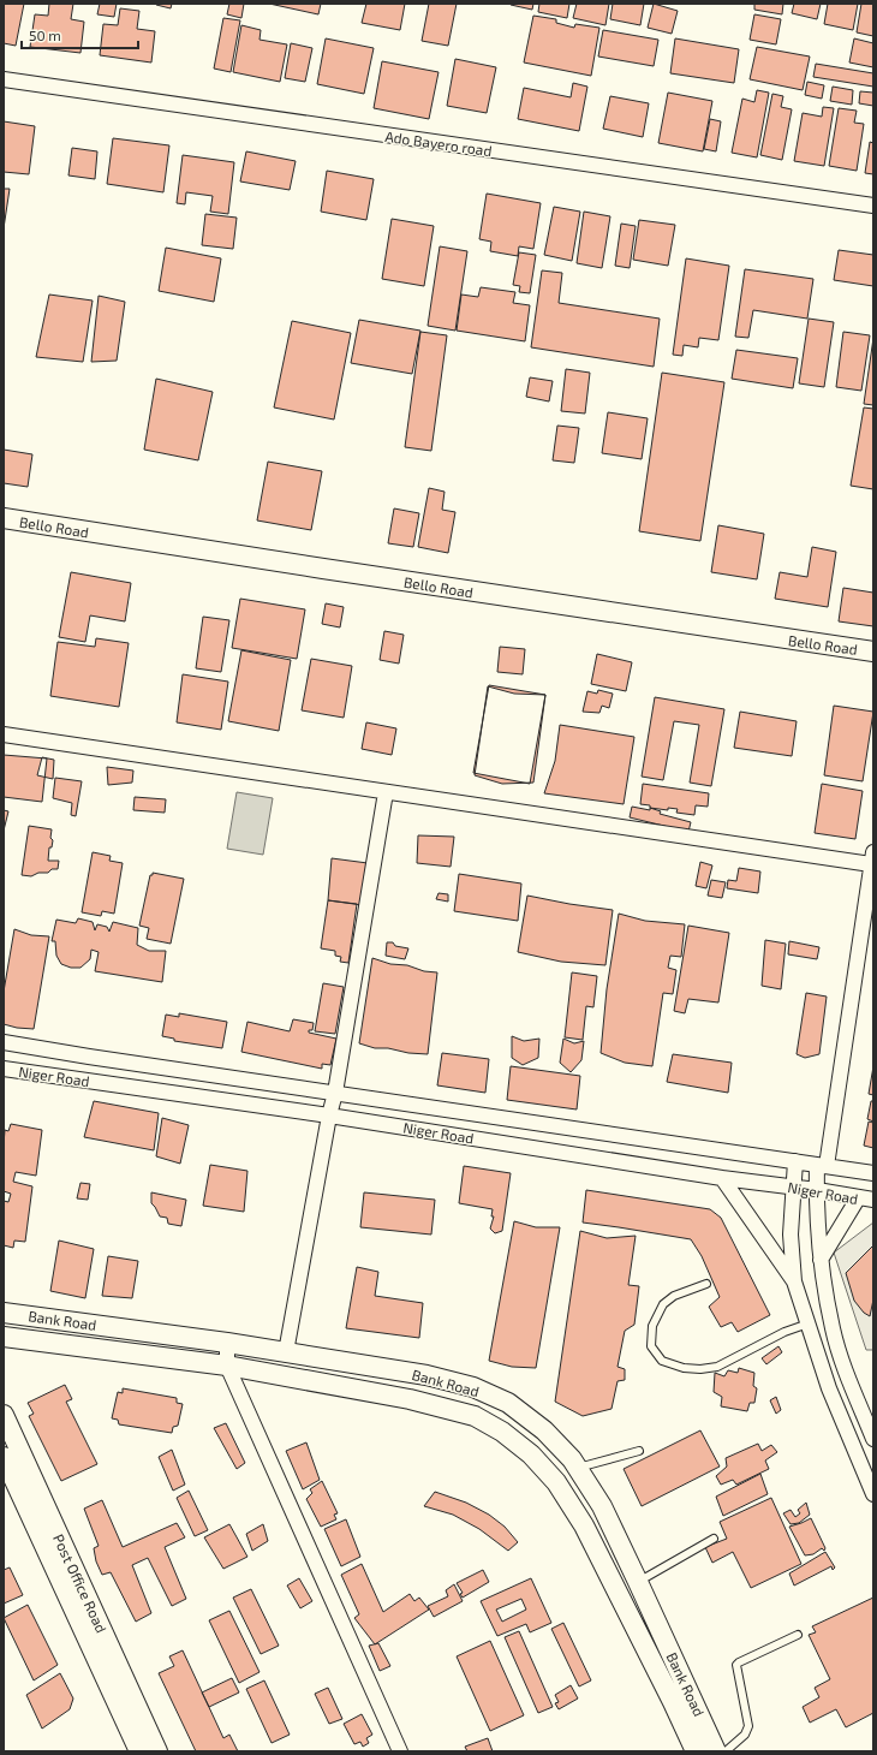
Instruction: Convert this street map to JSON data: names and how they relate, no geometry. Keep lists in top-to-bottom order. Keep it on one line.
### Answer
{"streets":{"street":["Ado Bayero road","Bello Road","Niger Road","Bank Road","Post Office Road"]},"scale_bar":"50 m"}
